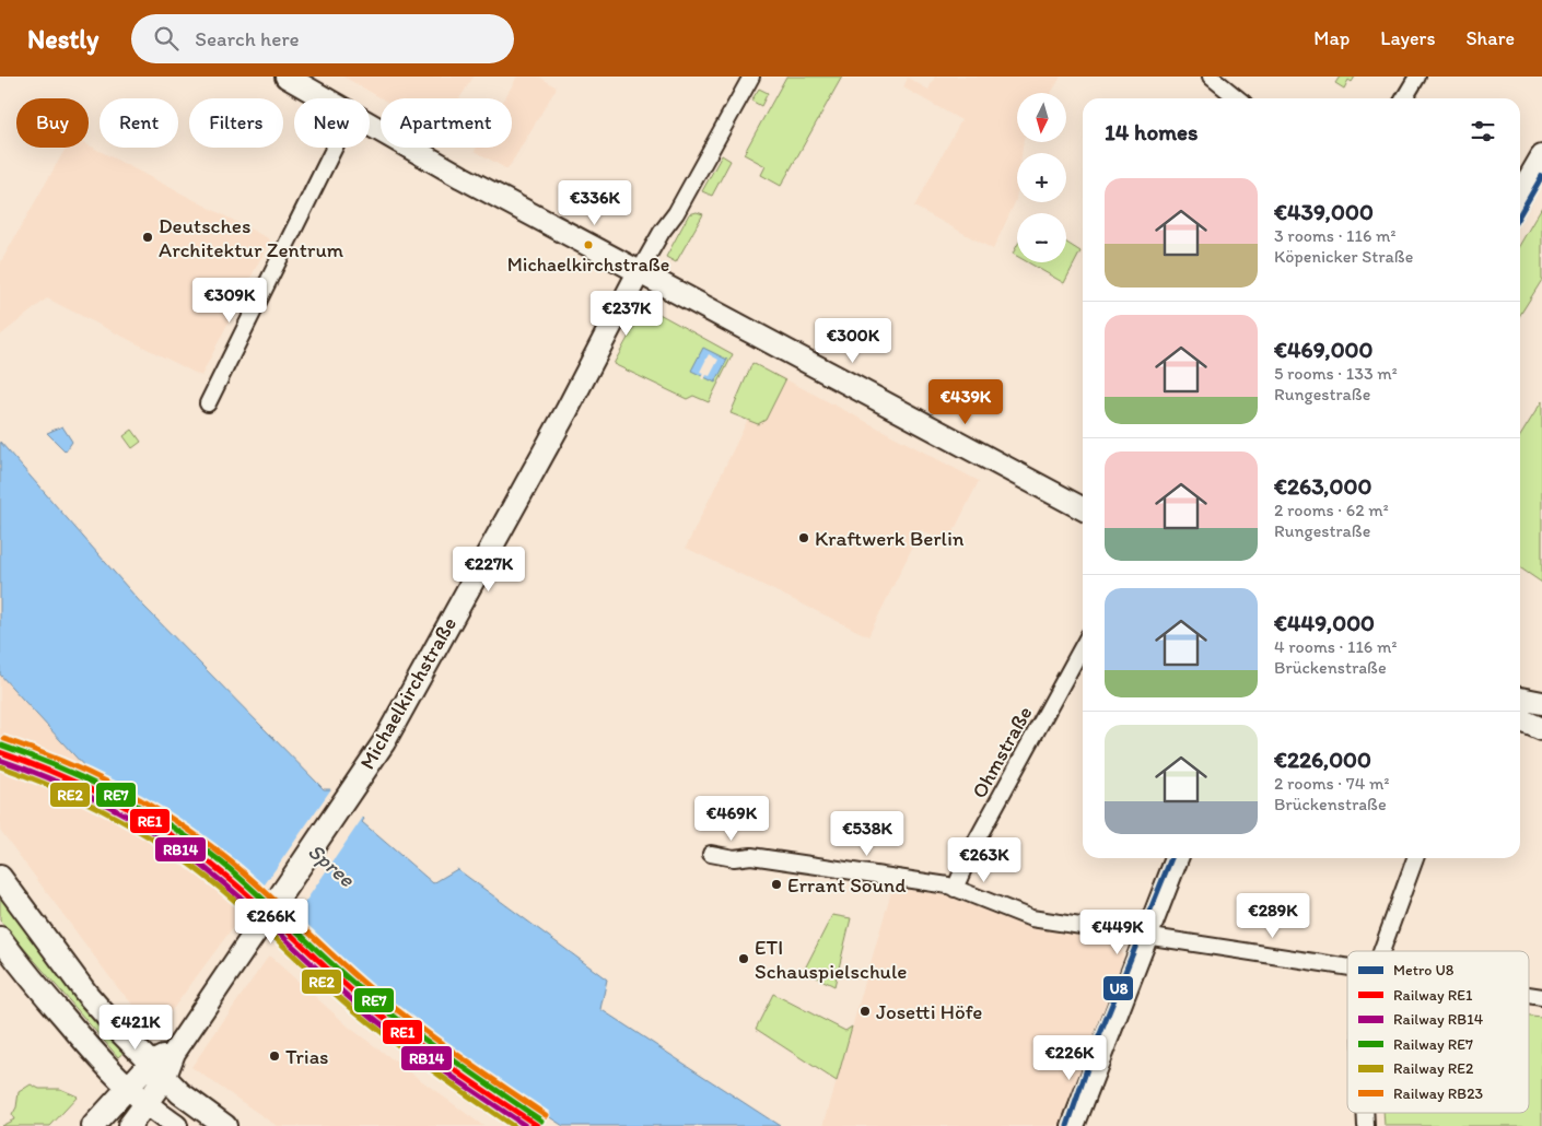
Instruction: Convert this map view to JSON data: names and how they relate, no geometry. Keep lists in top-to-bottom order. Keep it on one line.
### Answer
{"streets":{"main road":["Michaelkirchstraße"],"street":["Ohmstraße"]},"water":["Spree"],"places":["Deutsches Architektur Zentrum","Michaelkirchstraße","Kraftwerk Berlin","Errant Sound","ETI Schauspielschule","Josetti Höfe","Trias"],"lines":["metro line U8","rail line RB23","rail line RE7","rail line RE1","rail line RB14","rail line RE2"],"legend":["Metro U8","Railway RE1","Railway RB14","Railway RE7","Railway RE2","Railway RB23"],"north":"bottom","page":{"header":"Nestly","search":"Search here","nav":["Map","Layers","Share"],"map_buttons":["+","−"],"chip":["Buy","Rent","Filters","New","Apartment"],"heading":"14 homes","list":[{"name":"€439,000","note":"3 rooms · 116 m² · Köpenicker Straße"},{"name":"€469,000","note":"5 rooms · 133 m² · Rungestraße"},{"name":"€263,000","note":"2 rooms · 62 m² · Rungestraße"},{"name":"€449,000","note":"4 rooms · 116 m² · Brückenstraße"},{"name":"€226,000","note":"2 rooms · 74 m² · Brückenstraße"}],"price":["€336K","€309K","€237K","€300K","€439K","€227K","€469K","€538K","€263K","€289K","€266K","€449K","€421K","€226K"]}}
